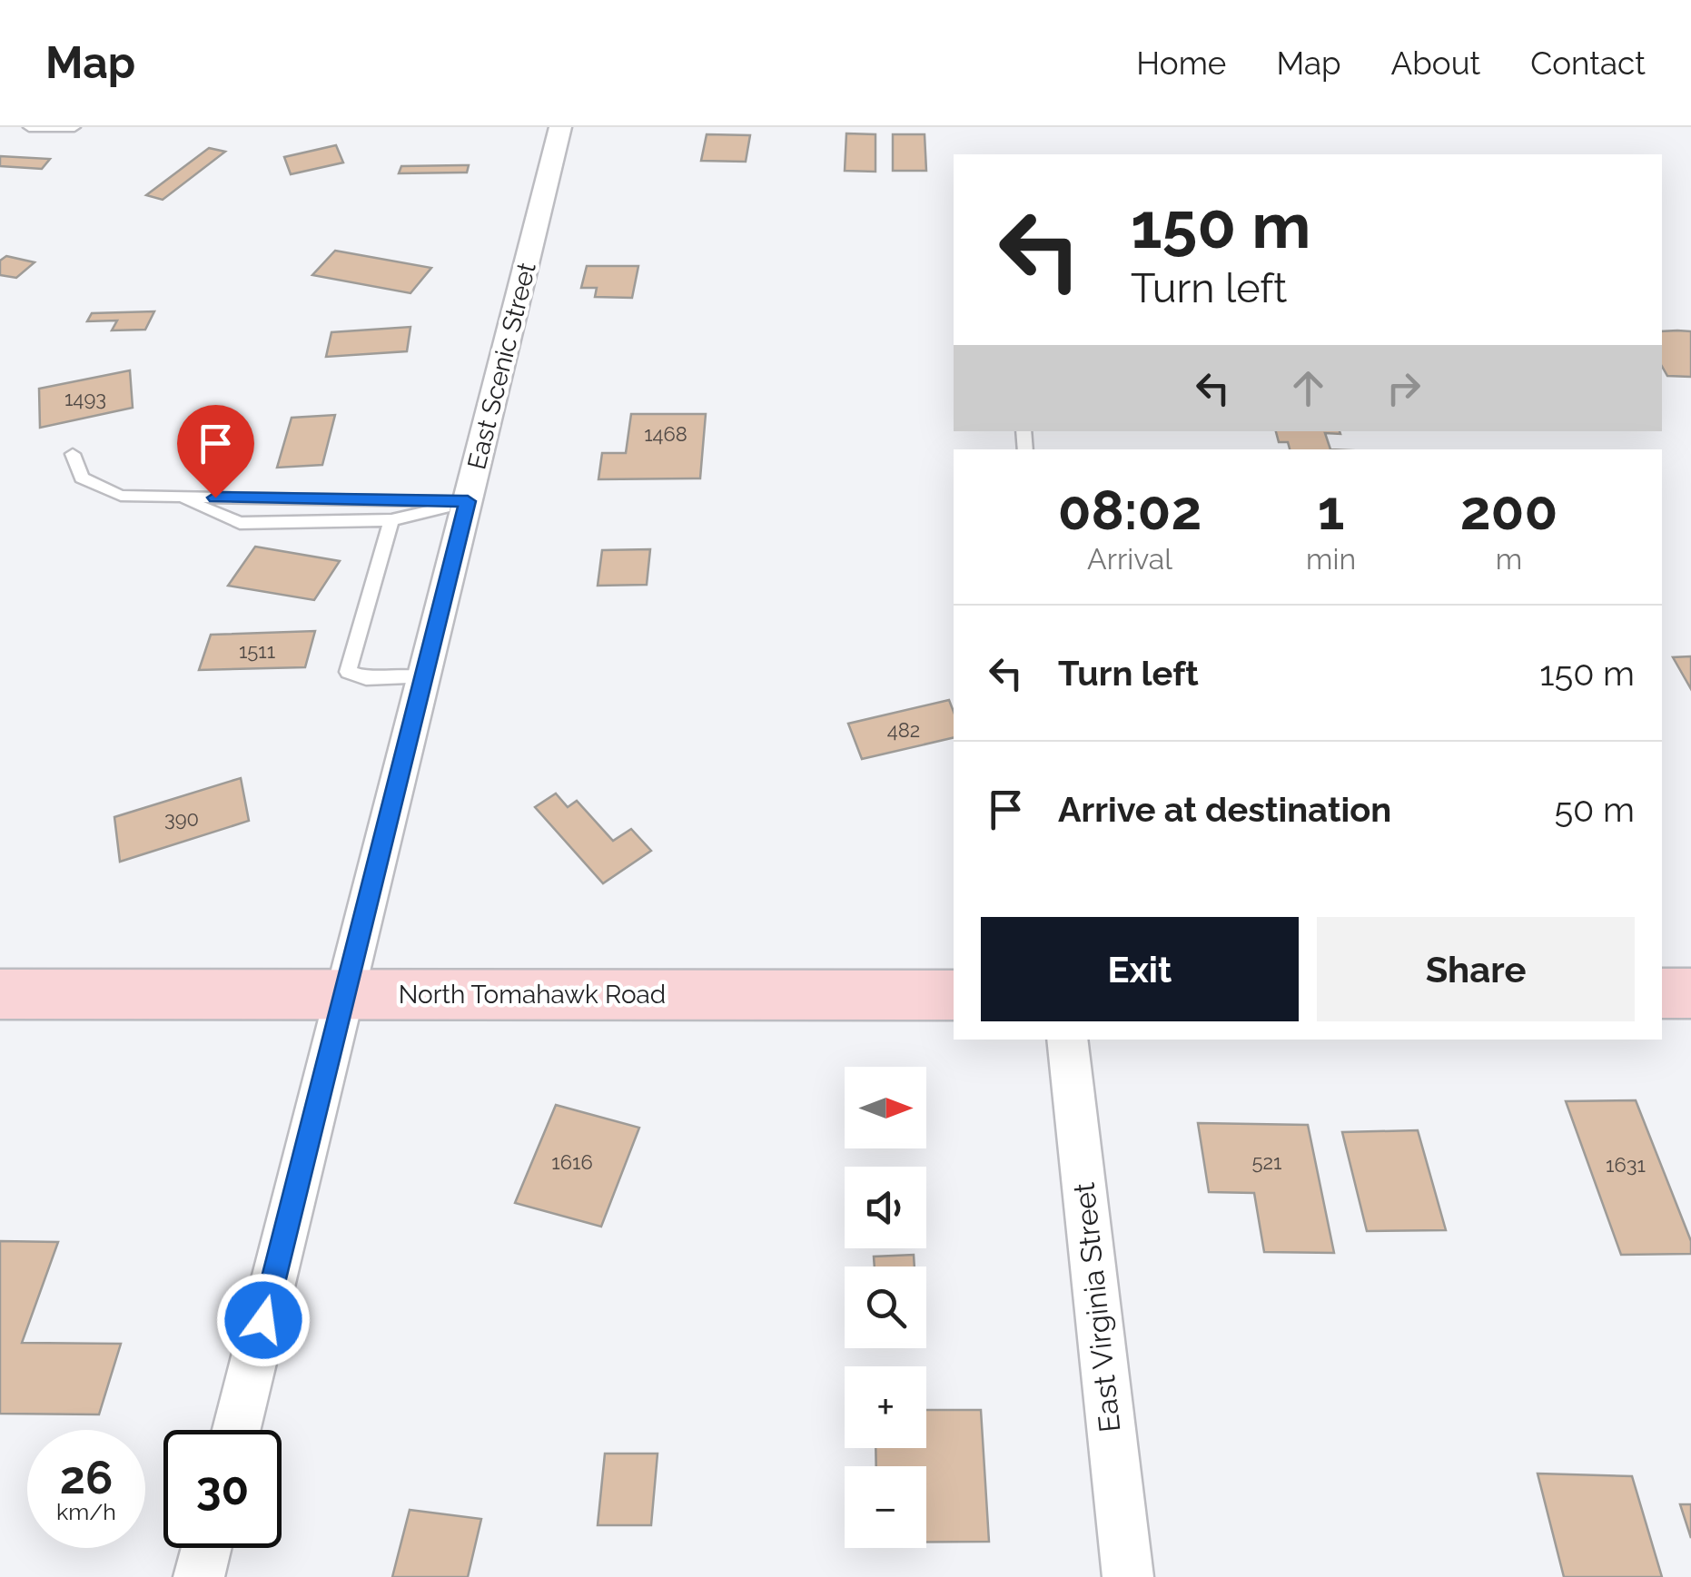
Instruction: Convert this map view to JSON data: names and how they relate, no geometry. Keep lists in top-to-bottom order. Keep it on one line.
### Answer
{"streets":{"street":["East Scenic Street","North Tomahawk Road","East Virginia Street"]},"crossings":[["East Scenic Street","North Tomahawk Road"]],"house_numbers":["1493","1468","1511","482","390","1616","521","1631"],"north":"right","page":{"header":"Map","nav":["Home","Map","About","Contact"],"turn":["150 m","Turn left"],"eta":["08:02","Arrival","1","min","200","m"],"list":[{"name":"Turn left","value":"150 m"},{"name":"Arrive at destination","value":"50 m"}],"buttons":["Exit","Share"],"map_buttons":["+","−"],"speed":"26 km/h","limit":"30"}}
